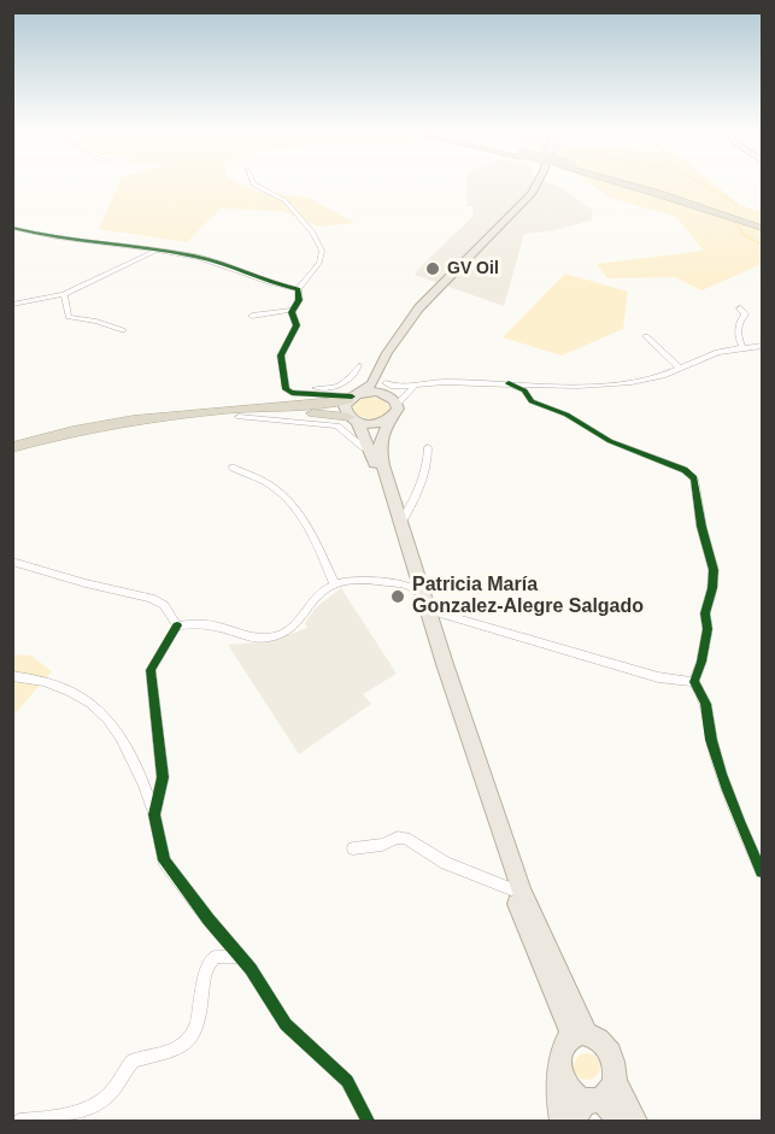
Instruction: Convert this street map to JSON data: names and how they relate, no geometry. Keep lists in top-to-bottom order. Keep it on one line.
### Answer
{"places":["GV Oil","Patricia María Gonzalez-Alegre Salgado"]}
